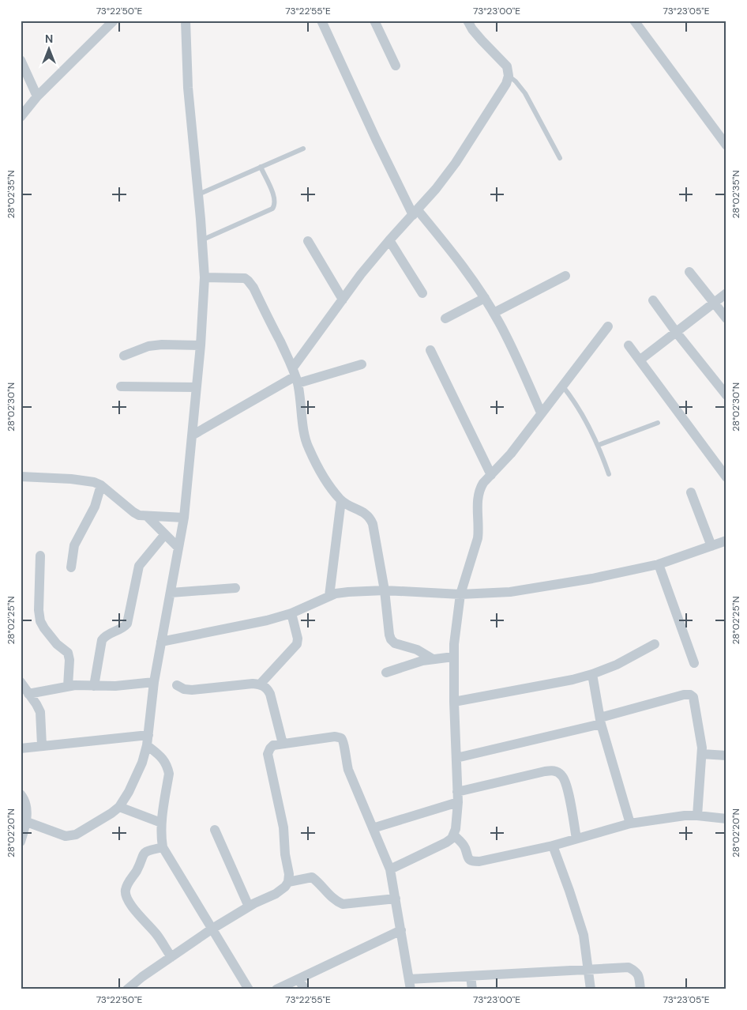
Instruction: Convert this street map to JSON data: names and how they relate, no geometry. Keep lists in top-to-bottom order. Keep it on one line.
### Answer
{"north":"top","coordinates":["73°22'50\"E","73°22'55\"E","73°23'00\"E","73°23'05\"E","28°02'35\"N","28°02'30\"N","28°02'25\"N","28°02'20\"N"]}
